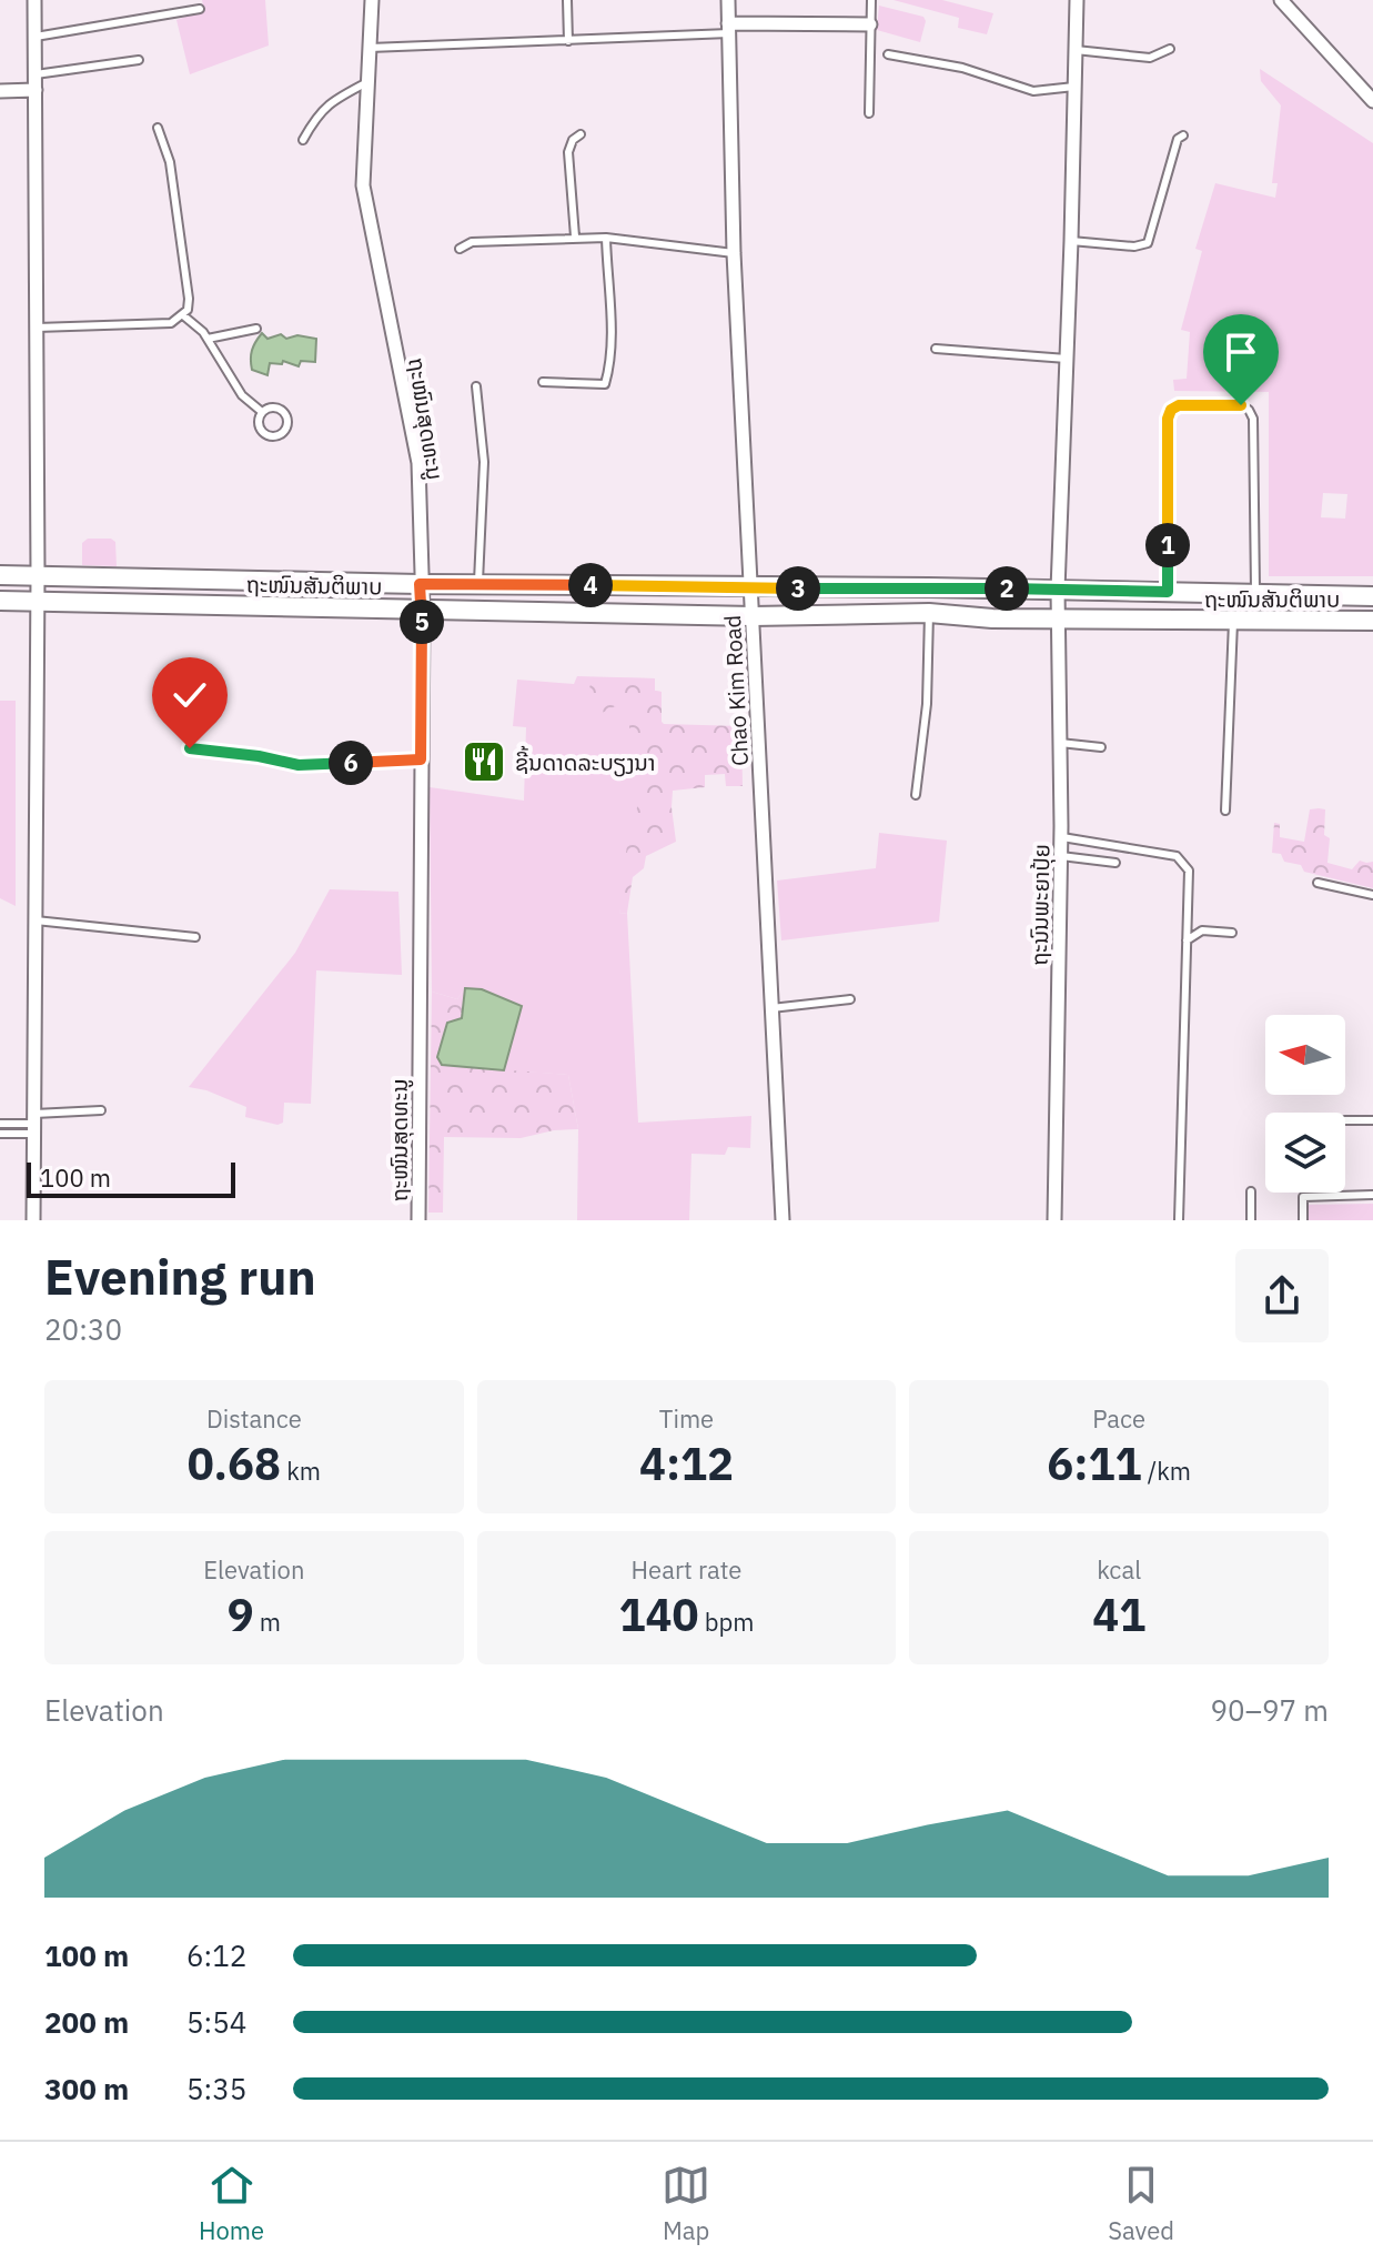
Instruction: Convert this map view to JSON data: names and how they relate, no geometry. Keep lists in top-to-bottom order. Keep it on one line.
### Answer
{"streets":{"street":["ຖະໜົນສຸດທະນູ","ຖະໜົນສັນຕິພາບ","Chao Kim Road","ຖະນົນພະຍາປຸ້ຍ"]},"crossings":[["ຖະໜົນສຸດທະນູ","ຖະໜົນສັນຕິພາບ"],["ຖະໜົນສັນຕິພາບ","Chao Kim Road"],["ຖະໜົນສັນຕິພາບ","ຖະນົນພະຍາປຸ້ຍ"]],"places":{"restaurant":["ຊີ້ນດາດລະບຽງນາ"]},"scale_bar":"100 m","north":"left","page":{"pins":["1","4","2","3","5","6"],"scale":"100 m","heading":["Evening run","20:30"],"stats":[["Distance","0.68 km"],["Time","4:12"],["Pace","6:11 /km"],["Elevation","9 m"],["Heart rate","140 bpm"],["kcal","41"]],"chart":["Elevation","90–97 m"],"list":[{"name":"100 m","note":"6:12"},{"name":"200 m","note":"5:54"},{"name":"300 m","note":"5:35"}],"tabs":["Home","Map","Saved"]}}
